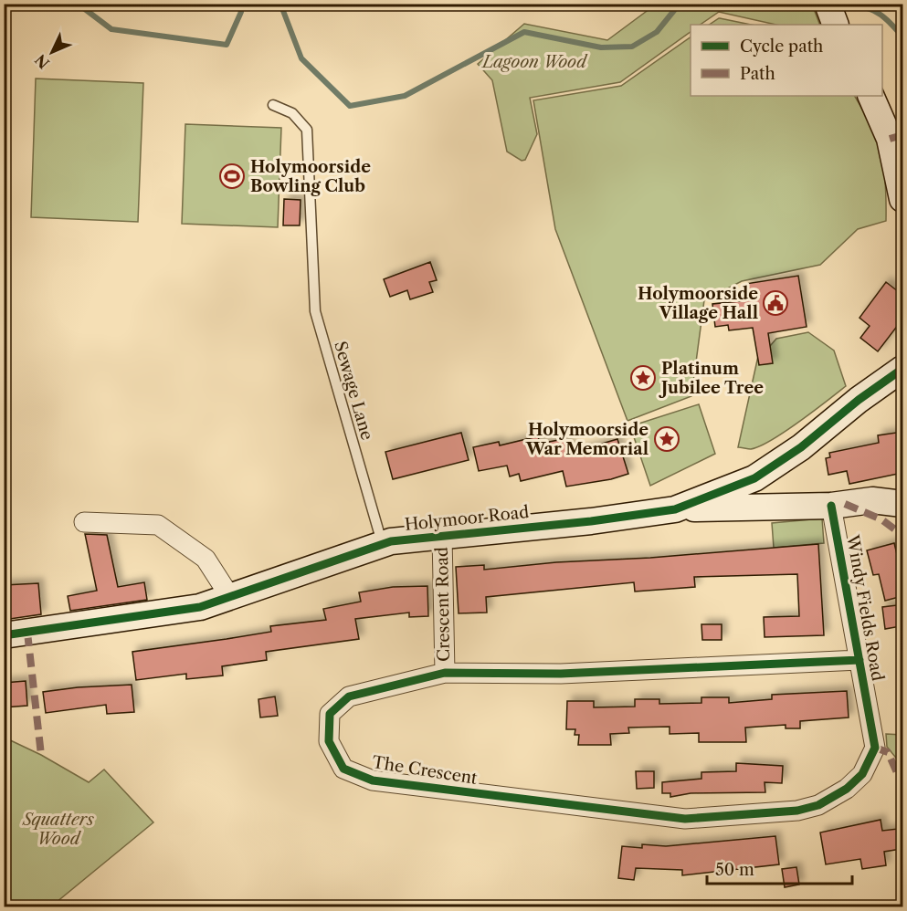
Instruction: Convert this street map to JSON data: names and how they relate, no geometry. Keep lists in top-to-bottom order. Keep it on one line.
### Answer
{"streets":{"street":["Holymoor Road","Crescent Road","Windy Fields Road","The Crescent"],"lane":["Sewage Lane"]},"crossings":[["Sewage Lane","Holymoor Road"],["Holymoor Road","Crescent Road"],["Crescent Road","The Crescent"],["Windy Fields Road","The Crescent"]],"parks":["Lagoon Wood","Squatters Wood"],"places":{"sports":["Holymoorside Bowling Club"],"public building":["Holymoorside Village Hall"],"place":["Platinum Jubilee Tree","Holymoorside War Memorial"]},"legend":["Cycle path","Path"],"scale_bar":"50 m","north":"bottom left"}
